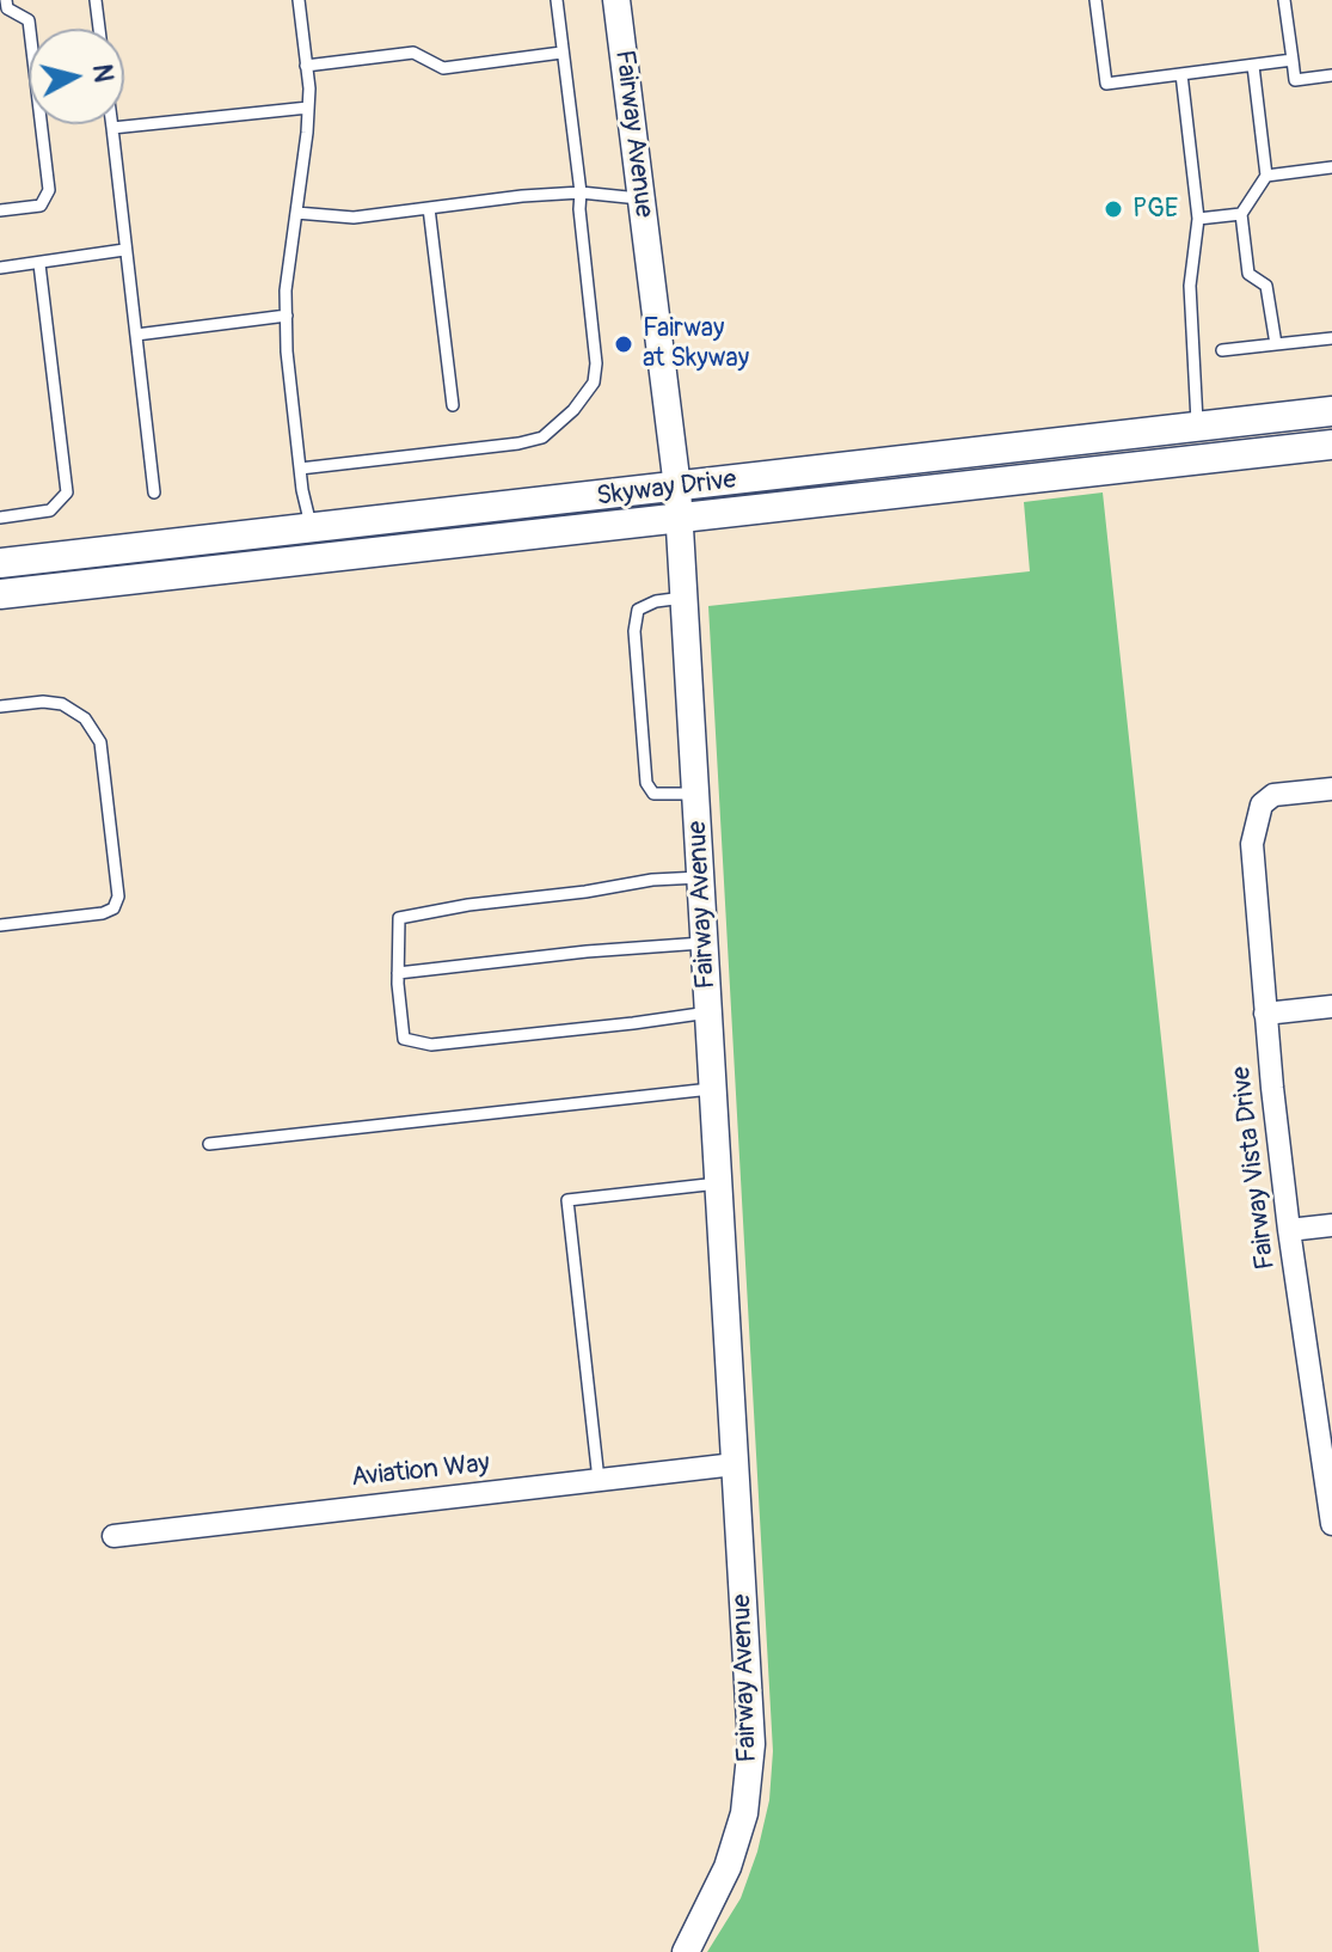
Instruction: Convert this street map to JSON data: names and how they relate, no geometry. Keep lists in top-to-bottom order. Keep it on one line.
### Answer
{"streets":{"main road":["Skyway Drive"],"street":["Fairway Avenue","Fairway Vista Drive","Aviation Way"]},"crossings":[["Fairway Avenue","Skyway Drive"],["Fairway Avenue","Aviation Way"]],"places":["PGE","Fairway at Skyway"],"north":"right"}
